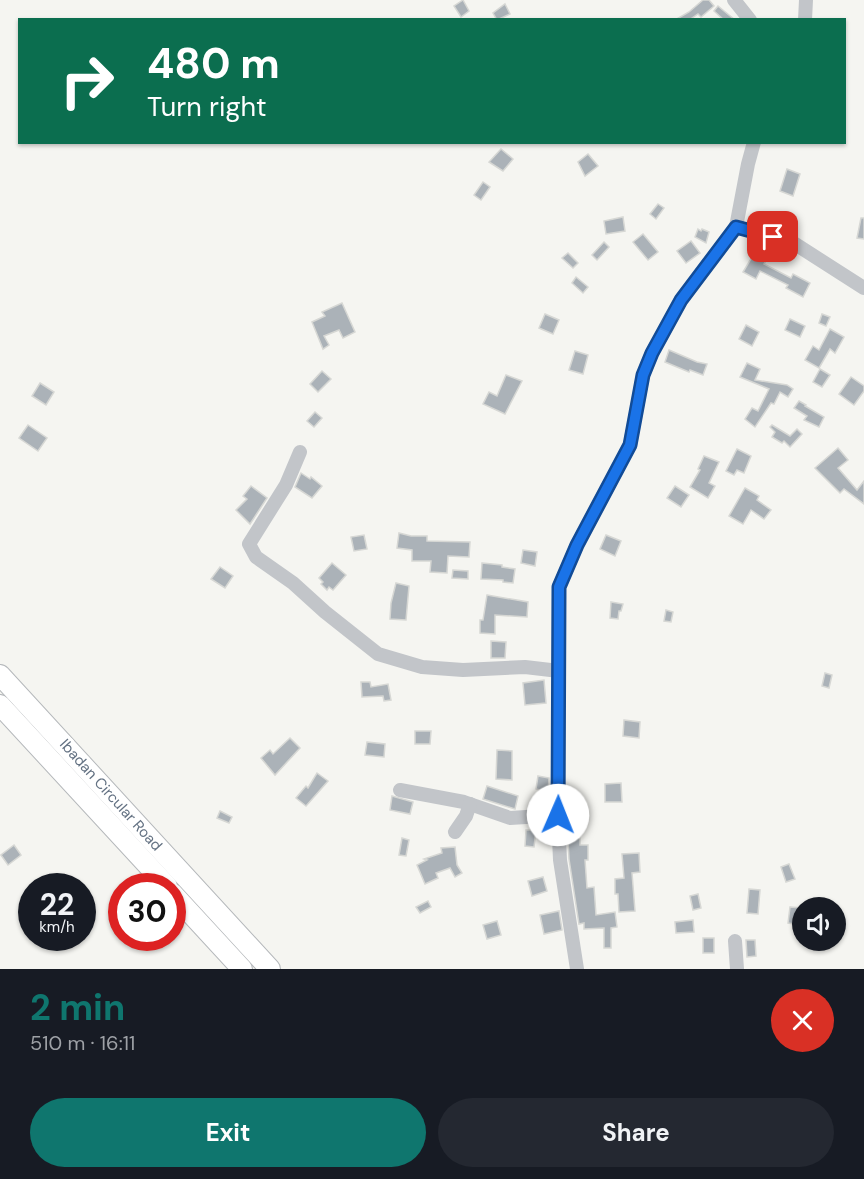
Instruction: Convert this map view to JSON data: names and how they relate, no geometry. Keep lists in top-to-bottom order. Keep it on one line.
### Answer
{"streets":{"highway":["Ibadan Circular Road"]},"page":{"turn":["480 m","Turn right"],"speed":"22 km/h","limit":"30","heading":["2 min","510 m · 16:11"],"buttons":["Exit","Share"]}}
